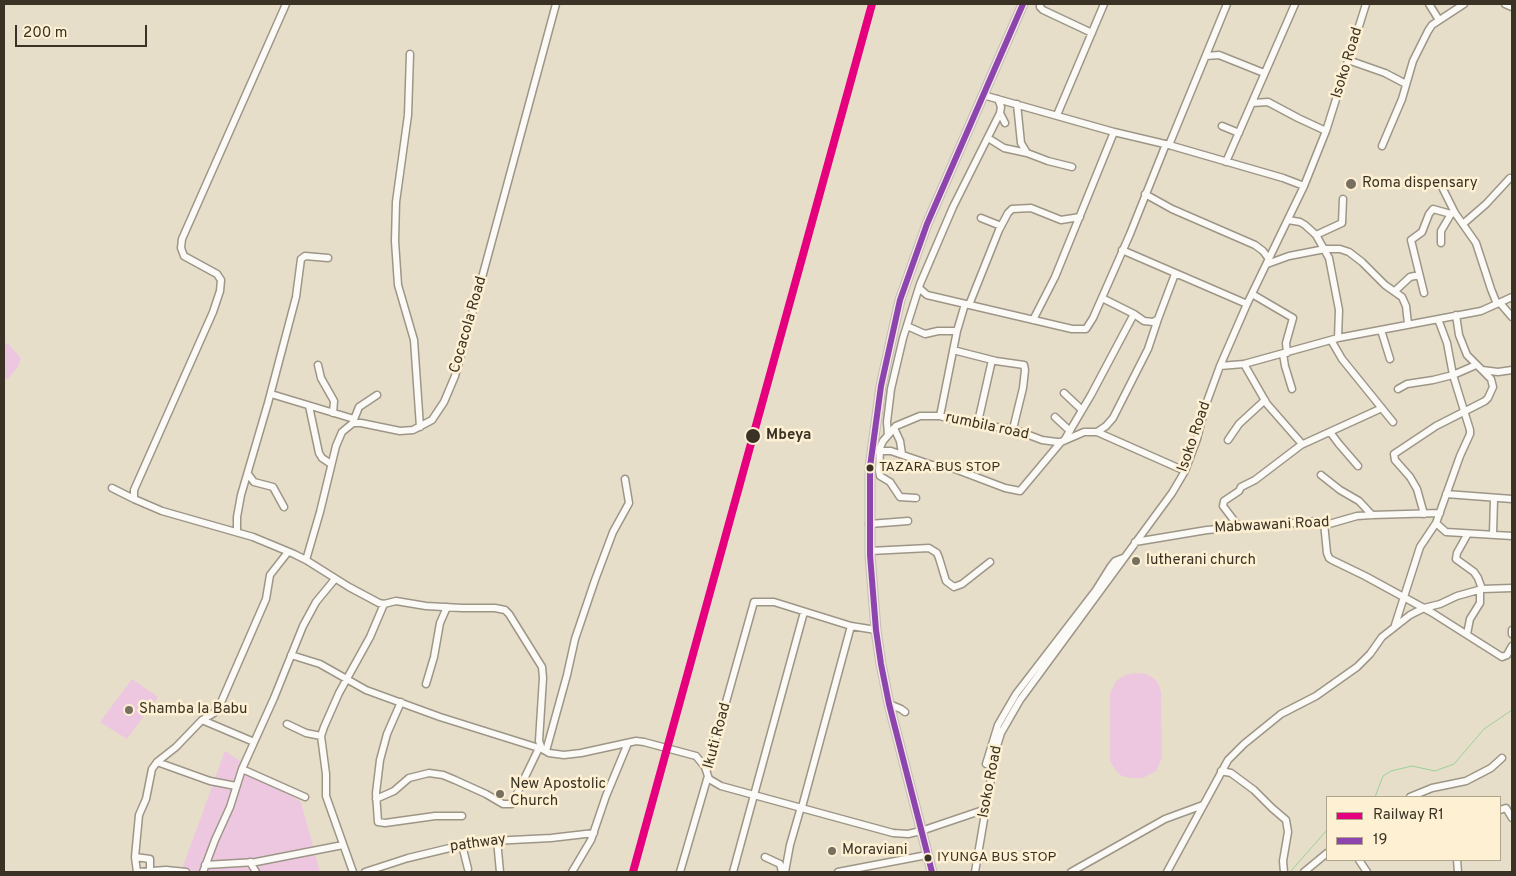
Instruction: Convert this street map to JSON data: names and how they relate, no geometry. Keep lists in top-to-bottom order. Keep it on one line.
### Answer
{"streets":{"street":["Isoko Road","Cocacola Road","rumbila road","Mabwawani Road","Ikuti Road","pathway"]},"crossings":[["Isoko Road","Mabwawani Road"],["Isoko Road","Ikuti Road"]],"places":["Roma dispensary","Mbeya","TAZARA BUS STOP","lutherani church","Shamba la Babu","New Apostolic Church","Moraviani","IYUNGA BUS STOP"],"lines":["rail line R1","transit line 19"],"legend":["Railway R1","19"],"scale_bar":"200 m"}
